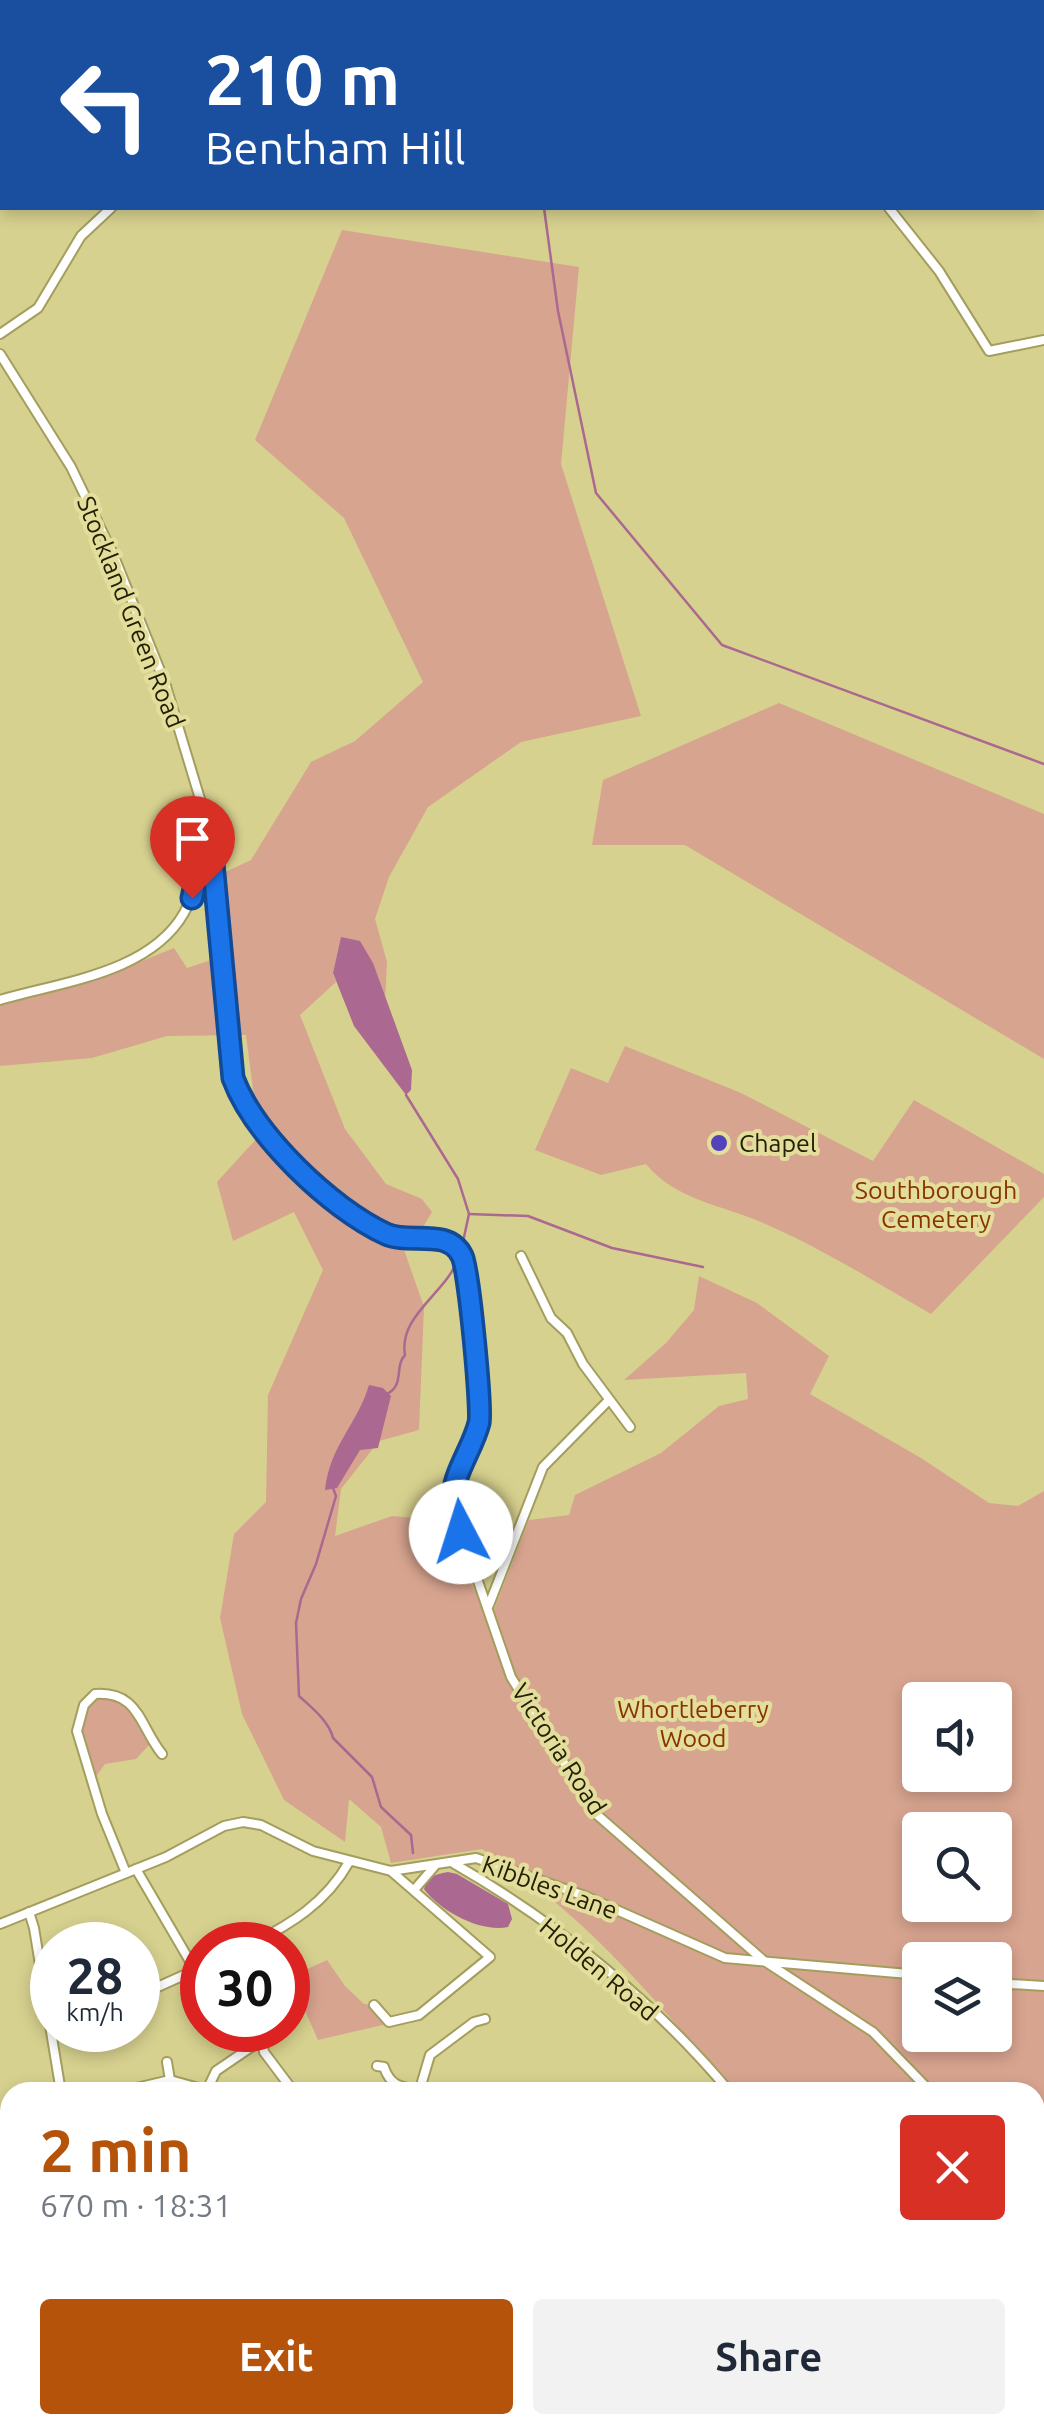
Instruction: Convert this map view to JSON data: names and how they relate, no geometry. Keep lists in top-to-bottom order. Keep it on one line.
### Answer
{"streets":{"street":["Stockland Green Road","Victoria Road","Kibbles Lane","Holden Road"]},"crossings":[["Stockland Green Road","Victoria Road"],["Victoria Road","Kibbles Lane"],["Kibbles Lane","Holden Road"]],"parks":["Southborough Cemetery","Whortleberry Wood"],"places":["Chapel"],"page":{"turn":["210 m","Bentham Hill"],"speed":"28 km/h","limit":"30","heading":["2 min","670 m · 18:31"],"buttons":["Exit","Share"]}}
